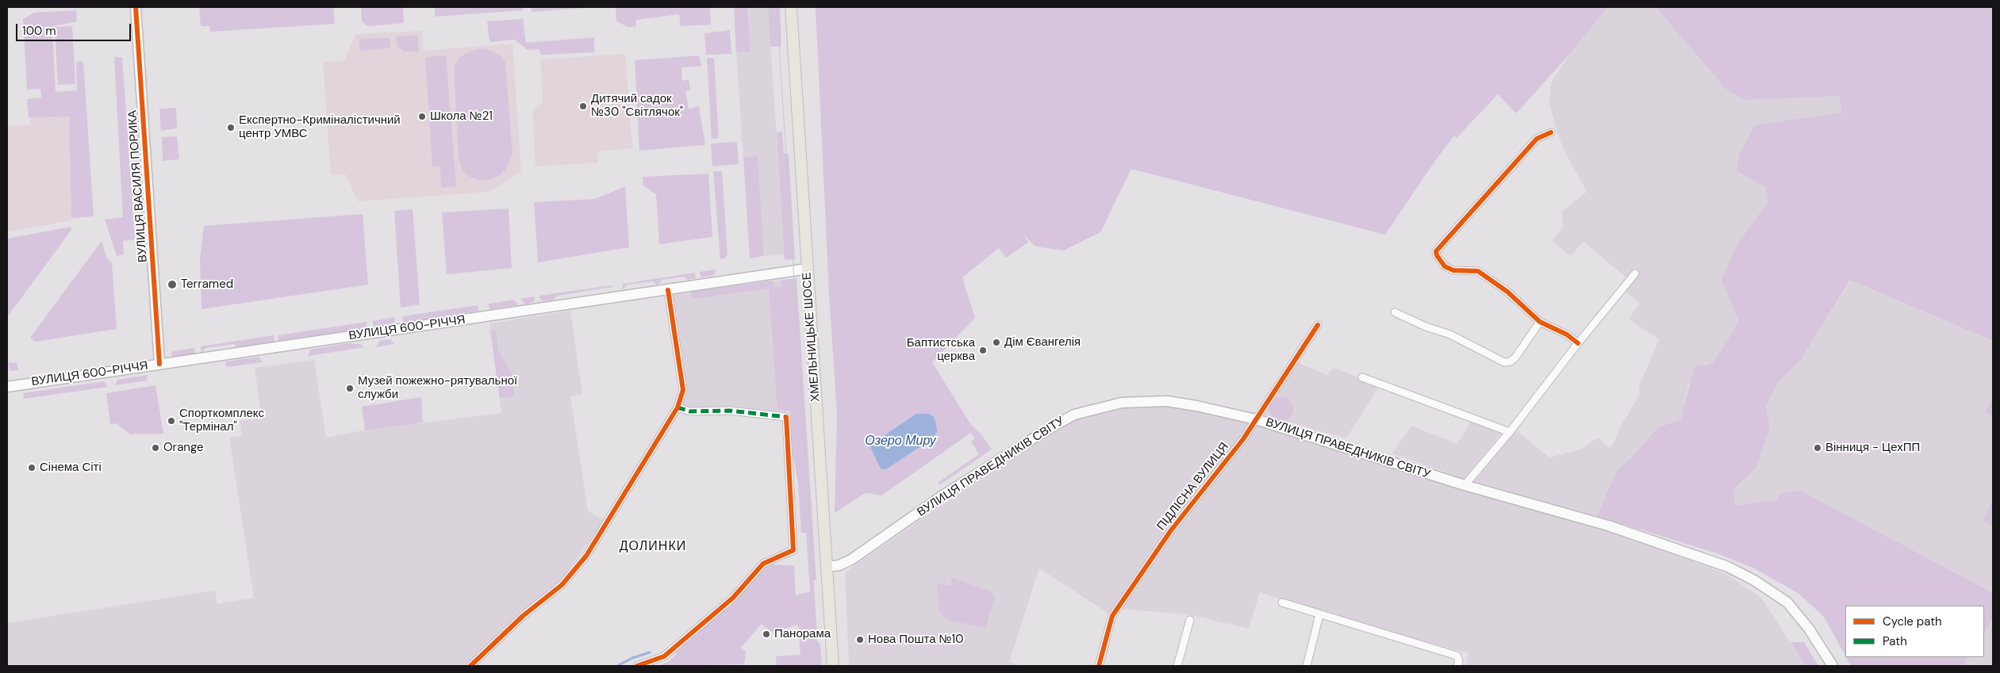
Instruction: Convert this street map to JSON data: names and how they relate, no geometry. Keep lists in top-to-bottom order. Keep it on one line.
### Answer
{"streets":{"main road":["ВУЛИЦЯ ВАСИЛЯ ПОРИКА","ВУЛИЦЯ 600-РІЧЧЯ","ХМЕЛЬНИЦЬКЕ ШОСЕ","ВУЛИЦЯ ПРАВЕДНИКІВ СВІТУ"],"street":["ПІДЛІСНА ВУЛИЦЯ"]},"crossings":[["ВУЛИЦЯ ВАСИЛЯ ПОРИКА","ВУЛИЦЯ 600-РІЧЧЯ"],["ВУЛИЦЯ 600-РІЧЧЯ","ХМЕЛЬНИЦЬКЕ ШОСЕ"],["ХМЕЛЬНИЦЬКЕ ШОСЕ","ВУЛИЦЯ ПРАВЕДНИКІВ СВІТУ"],["ВУЛИЦЯ ПРАВЕДНИКІВ СВІТУ","ПІДЛІСНА ВУЛИЦЯ"]],"districts":["ДОЛИНКИ"],"water":["Озеро Миру"],"places":["Дитячий садок №30 \"Світлячок\"","Школа №21","Експертно-Криміналістичний центр УМВС","Terramed","Дім Євангелія","Баптистська церква","Музей пожежно-рятувальної служби","Спорткомплекс \"Термінал\"","Orange","Вінниця - ЦехПП","Сінема Сіті","Панорама","Нова Пошта №10"],"legend":["Cycle path","Path"],"scale_bar":"100 m"}
